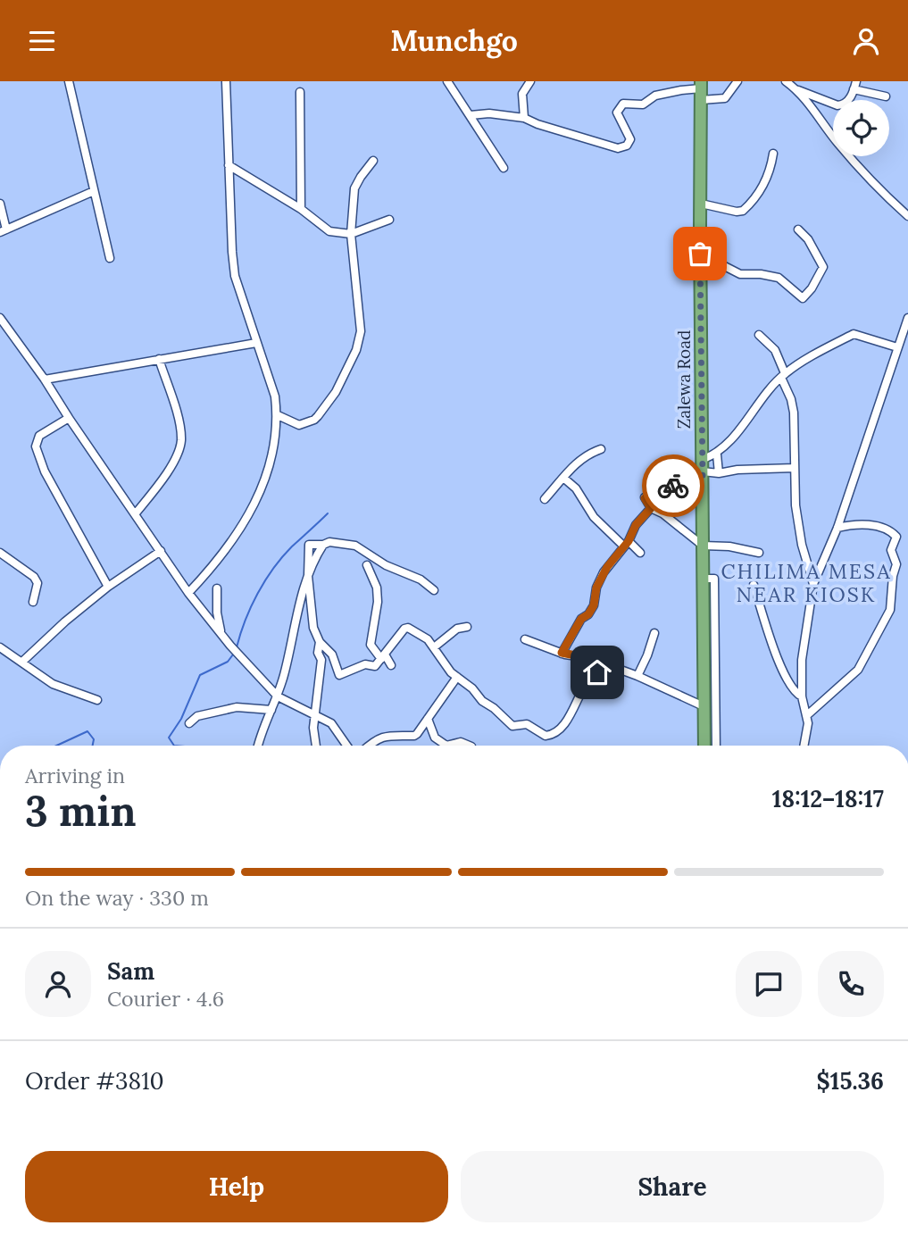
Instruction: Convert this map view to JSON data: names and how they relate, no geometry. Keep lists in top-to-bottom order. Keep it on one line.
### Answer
{"streets":{"highway":["Zalewa Road"]},"districts":["CHILIMA MESA NEAR KIOSK"],"page":{"header":"Munchgo","heading":["3 min","Arriving in","18:12–18:17"],"panel":["Sam","Courier · 4.6","Order #3810","$15.36"],"bar":"On the way · 330 m","buttons":["Help","Share"]}}
